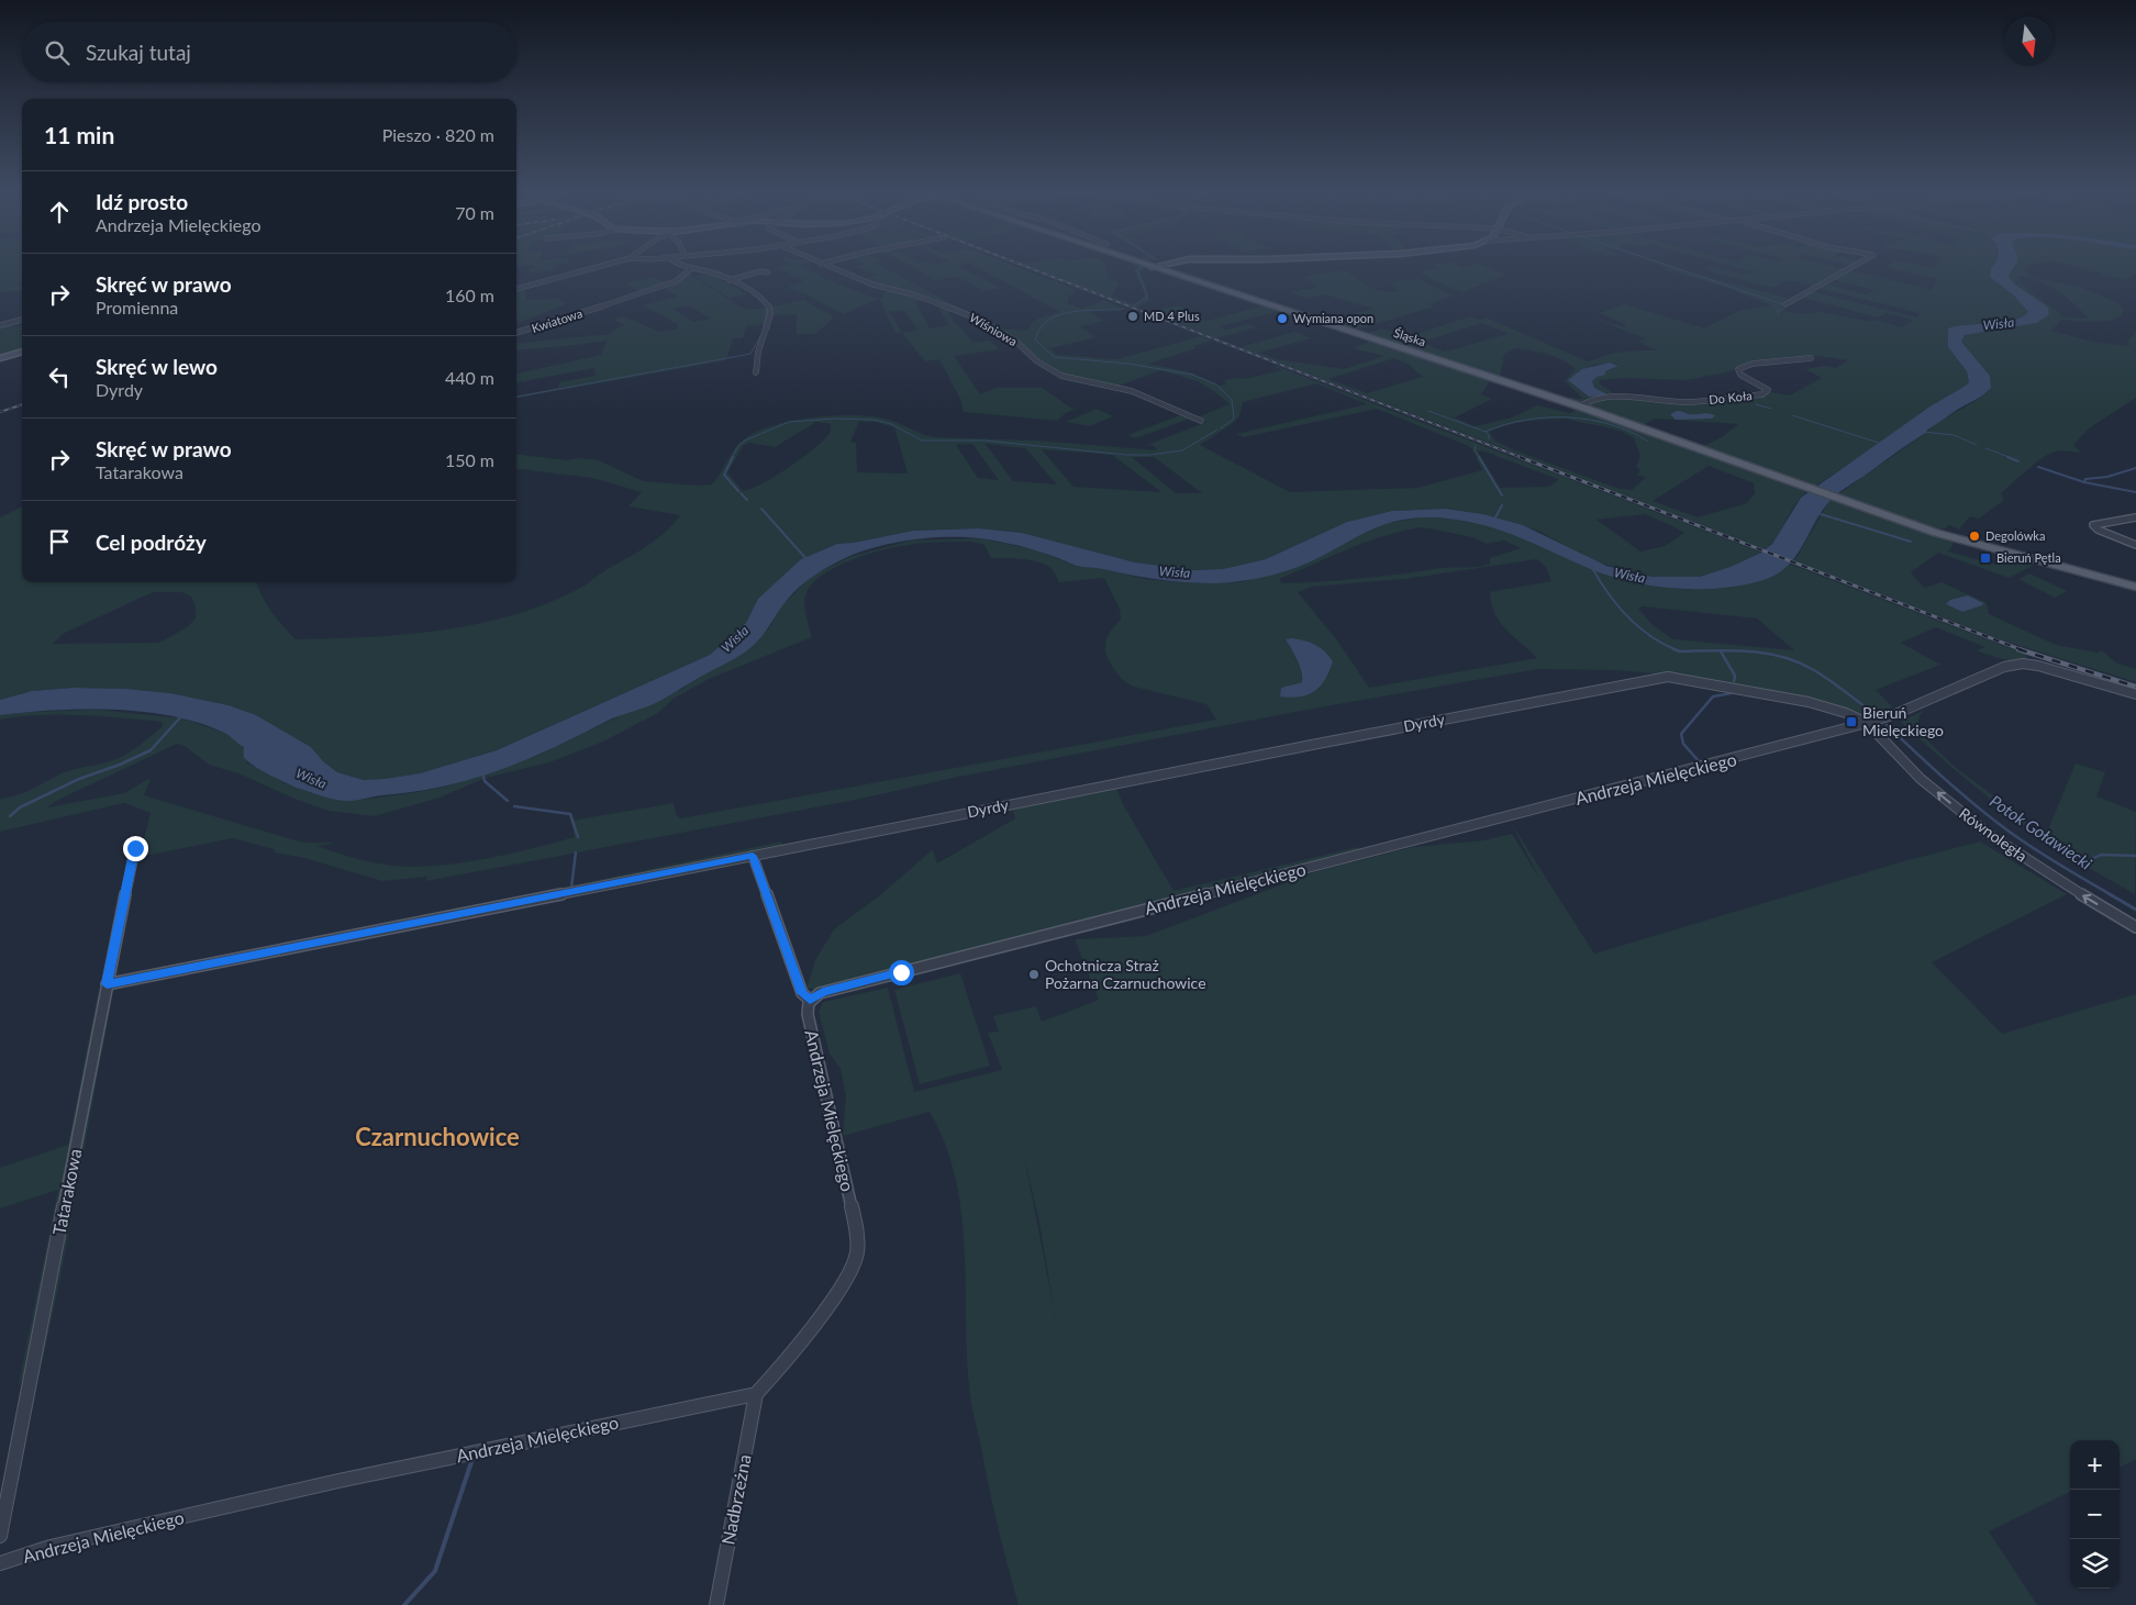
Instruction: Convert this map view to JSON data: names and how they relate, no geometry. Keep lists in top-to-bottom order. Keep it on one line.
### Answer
{"streets":{"main road":["Śląska"],"street":["Kwiatowa","Wiśniowa","Do Koła","Dyrdy","Andrzeja Mielęckiego","Równoległa","Tatarakowa","Nadbrzeżna"]},"crossings":[["Śląska","Do Koła"],["Dyrdy","Andrzeja Mielęckiego"],["Dyrdy","Równoległa"],["Dyrdy","Tatarakowa"],["Andrzeja Mielęckiego","Równoległa"],["Andrzeja Mielęckiego","Nadbrzeżna"]],"one_way":["Równoległa"],"districts":["Czarnuchowice"],"water":["Wisła","Potok Goławiecki"],"places":{"other":["MD 4 Plus","Wymiana opon","Degolówka","Ochotnicza Straż Pożarna Czarnuchowice"],"transit":["Bieruń Pętla","Bieruń Mielęckiego"]},"north":"bottom","page":{"search":"Szukaj tutaj","heading":["11 min","Pieszo · 820 m"],"list":[["Idź prosto","Andrzeja Mielęckiego","70 m"],["Skręć w prawo","Promienna","160 m"],["Skręć w lewo","Dyrdy","440 m"],["Skręć w prawo","Tatarakowa","150 m"],"Cel podróży"],"map_buttons":["+","−"]}}
